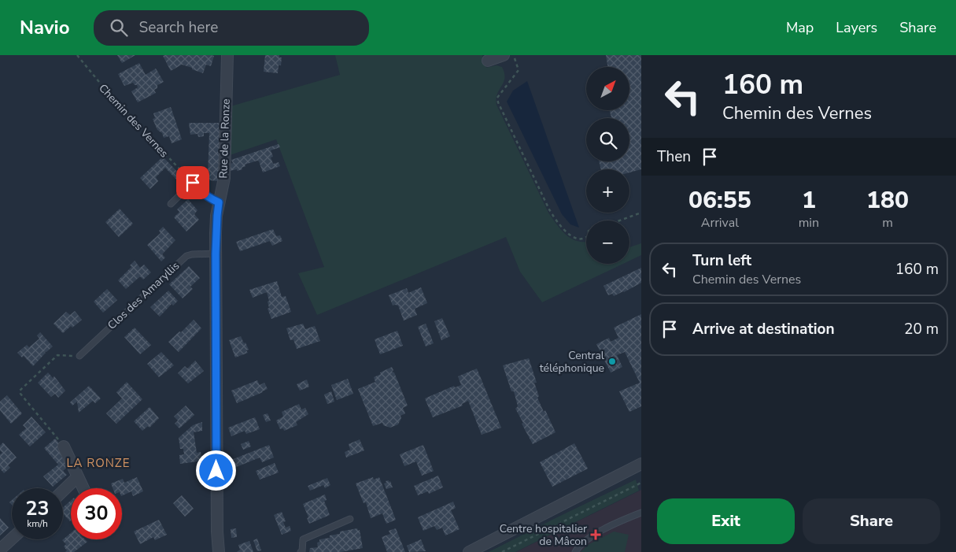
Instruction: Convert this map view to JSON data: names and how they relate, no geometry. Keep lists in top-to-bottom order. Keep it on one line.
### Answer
{"streets":{"street":["Rue de la Ronze"],"lane":["Clos des Amaryllis"],"path":["Chemin des Vernes"]},"crossings":[["Rue de la Ronze","Clos des Amaryllis"]],"districts":["LA RONZE"],"places":{"other":["Central téléphonique"],"health":["Centre hospitalier de Mâcon"]},"north":"top right","page":{"header":"Navio","search":"Search here","nav":["Map","Layers","Share"],"turn":["160 m","Chemin des Vernes"],"map_buttons":["+","−"],"then":"Then","eta":["06:55","Arrival","1","min","180","m"],"list":[{"name":"Turn left","note":"Chemin des Vernes","value":"160 m"},{"name":"Arrive at destination","value":"20 m"}],"speed":"23 km/h","limit":"30","buttons":["Exit","Share"]}}
